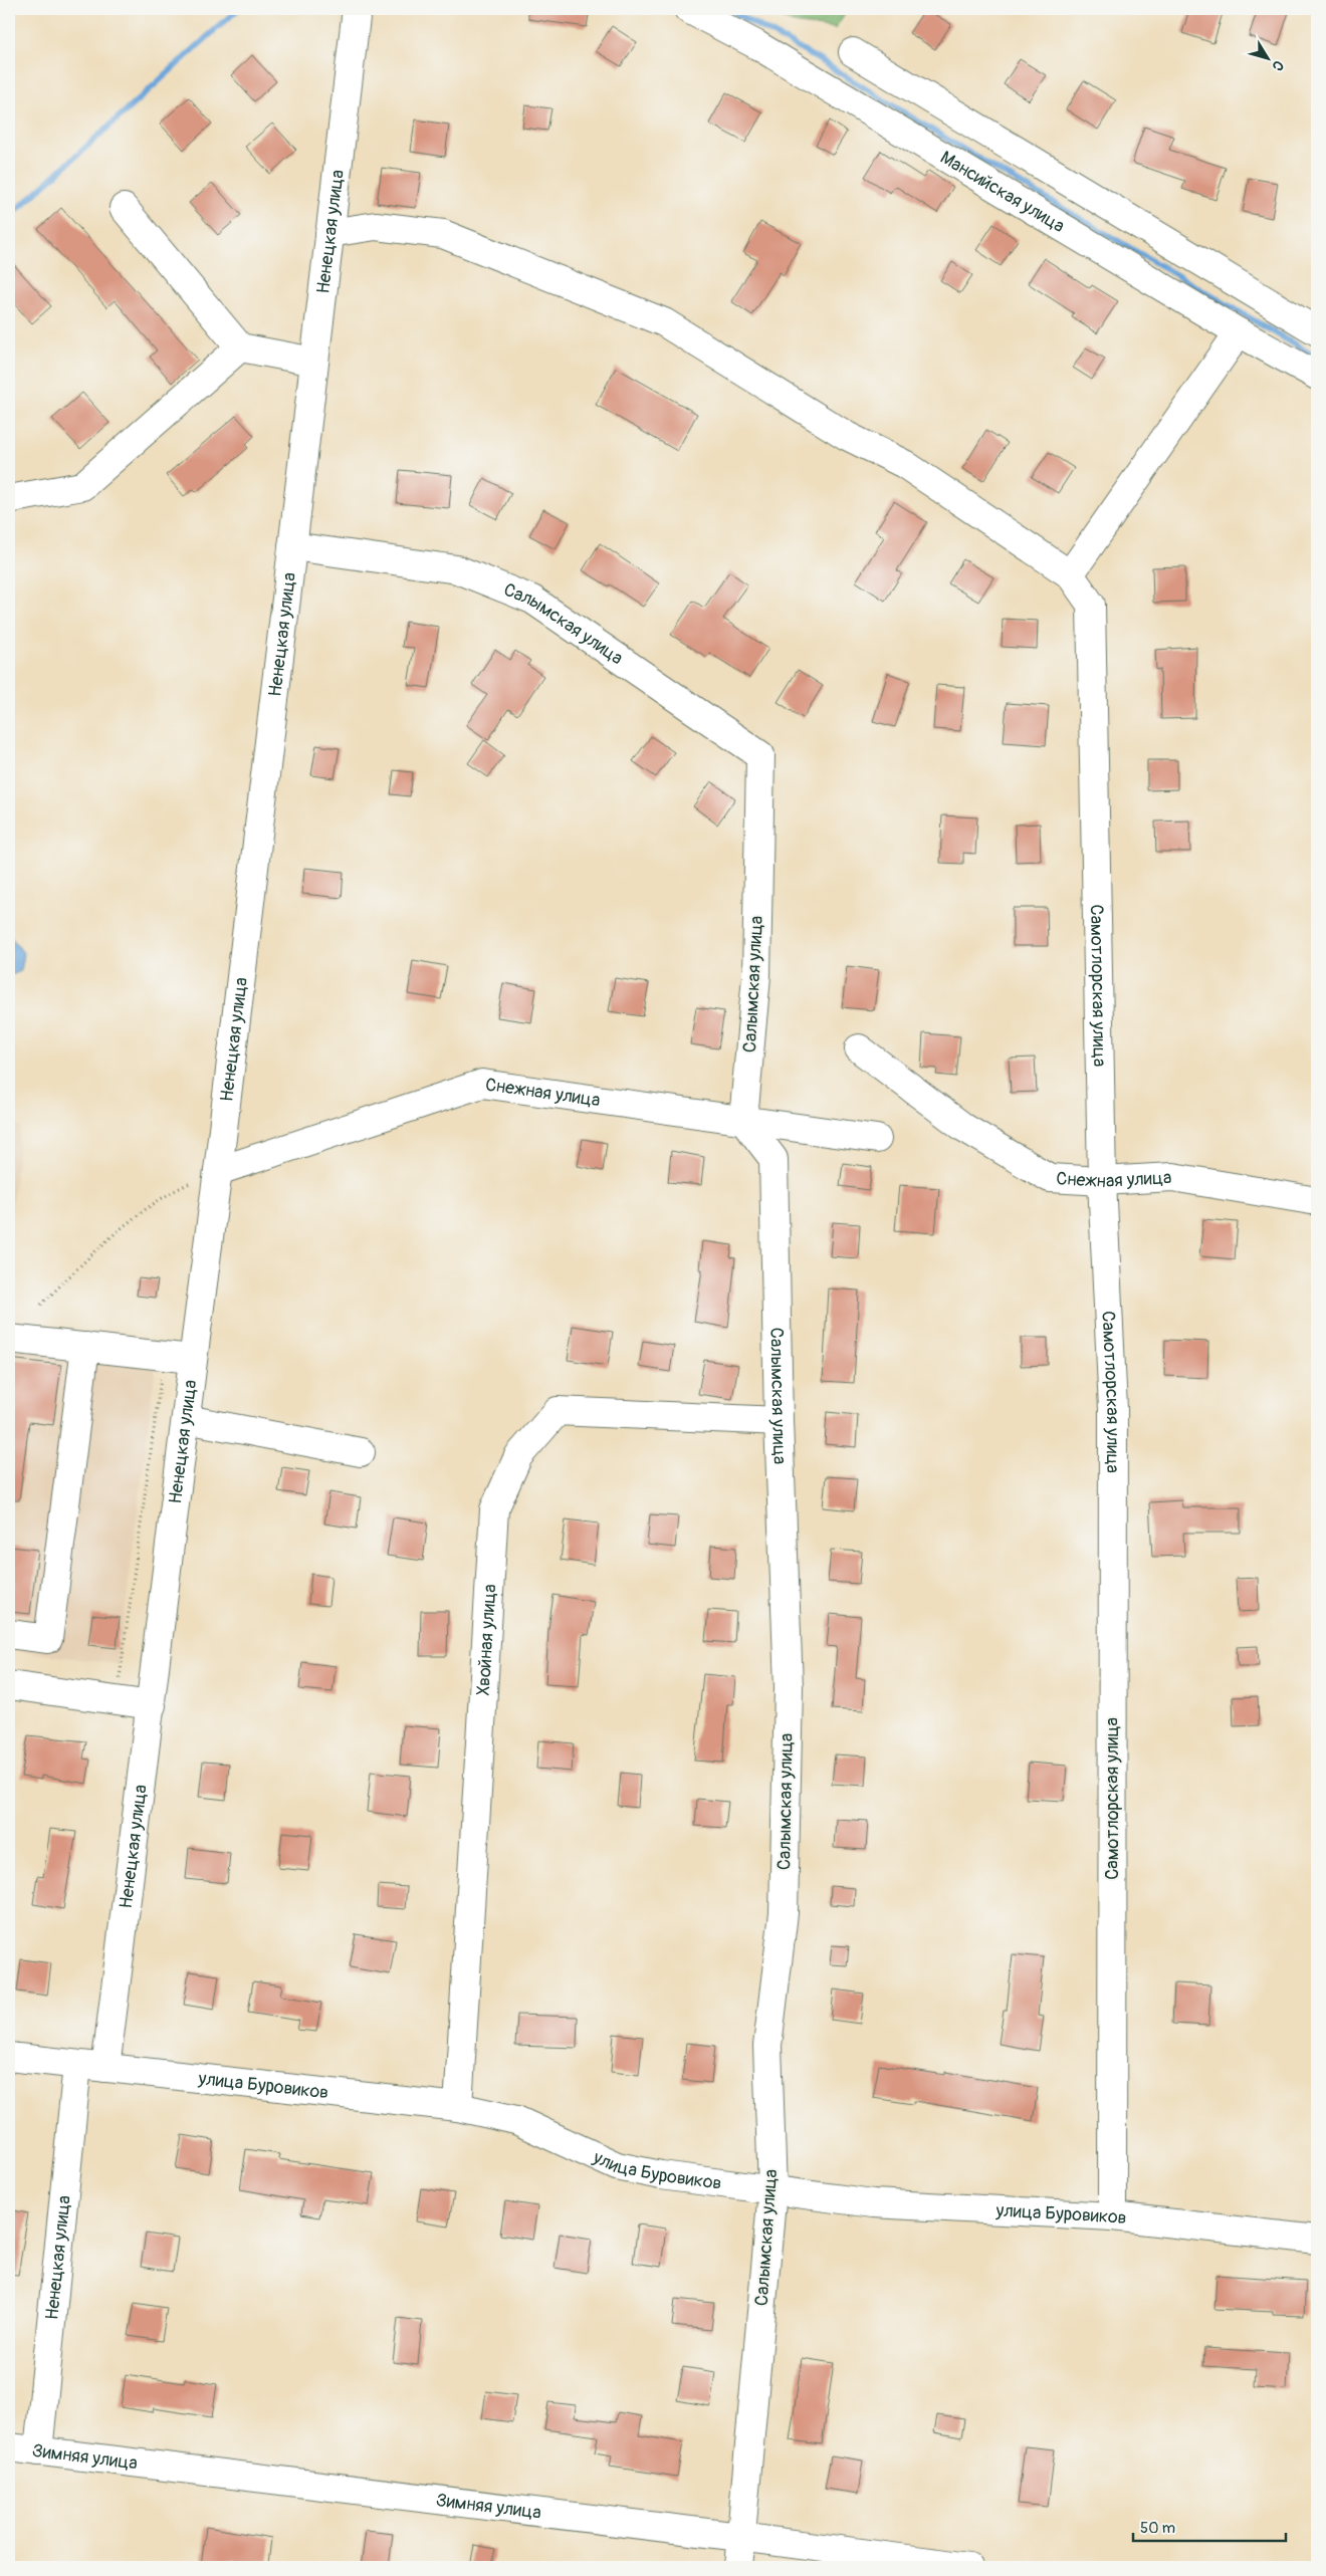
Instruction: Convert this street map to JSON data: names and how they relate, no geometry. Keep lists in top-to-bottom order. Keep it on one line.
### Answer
{"streets":{"street":["Мансийская улица","Ненецкая улица","Салымская улица","Самотлорская улица","Снежная улица","Хвойная улица","улица Буровиков","Зимняя улица"]},"crossings":[["Ненецкая улица","Салымская улица"],["Ненецкая улица","Снежная улица"],["Ненецкая улица","улица Буровиков"],["Ненецкая улица","Зимняя улица"],["Салымская улица","Снежная улица"],["Салымская улица","Хвойная улица"],["Салымская улица","улица Буровиков"],["Салымская улица","Зимняя улица"],["Самотлорская улица","Снежная улица"],["Самотлорская улица","улица Буровиков"],["Хвойная улица","улица Буровиков"]],"scale_bar":"50 m","north":"bottom right"}
